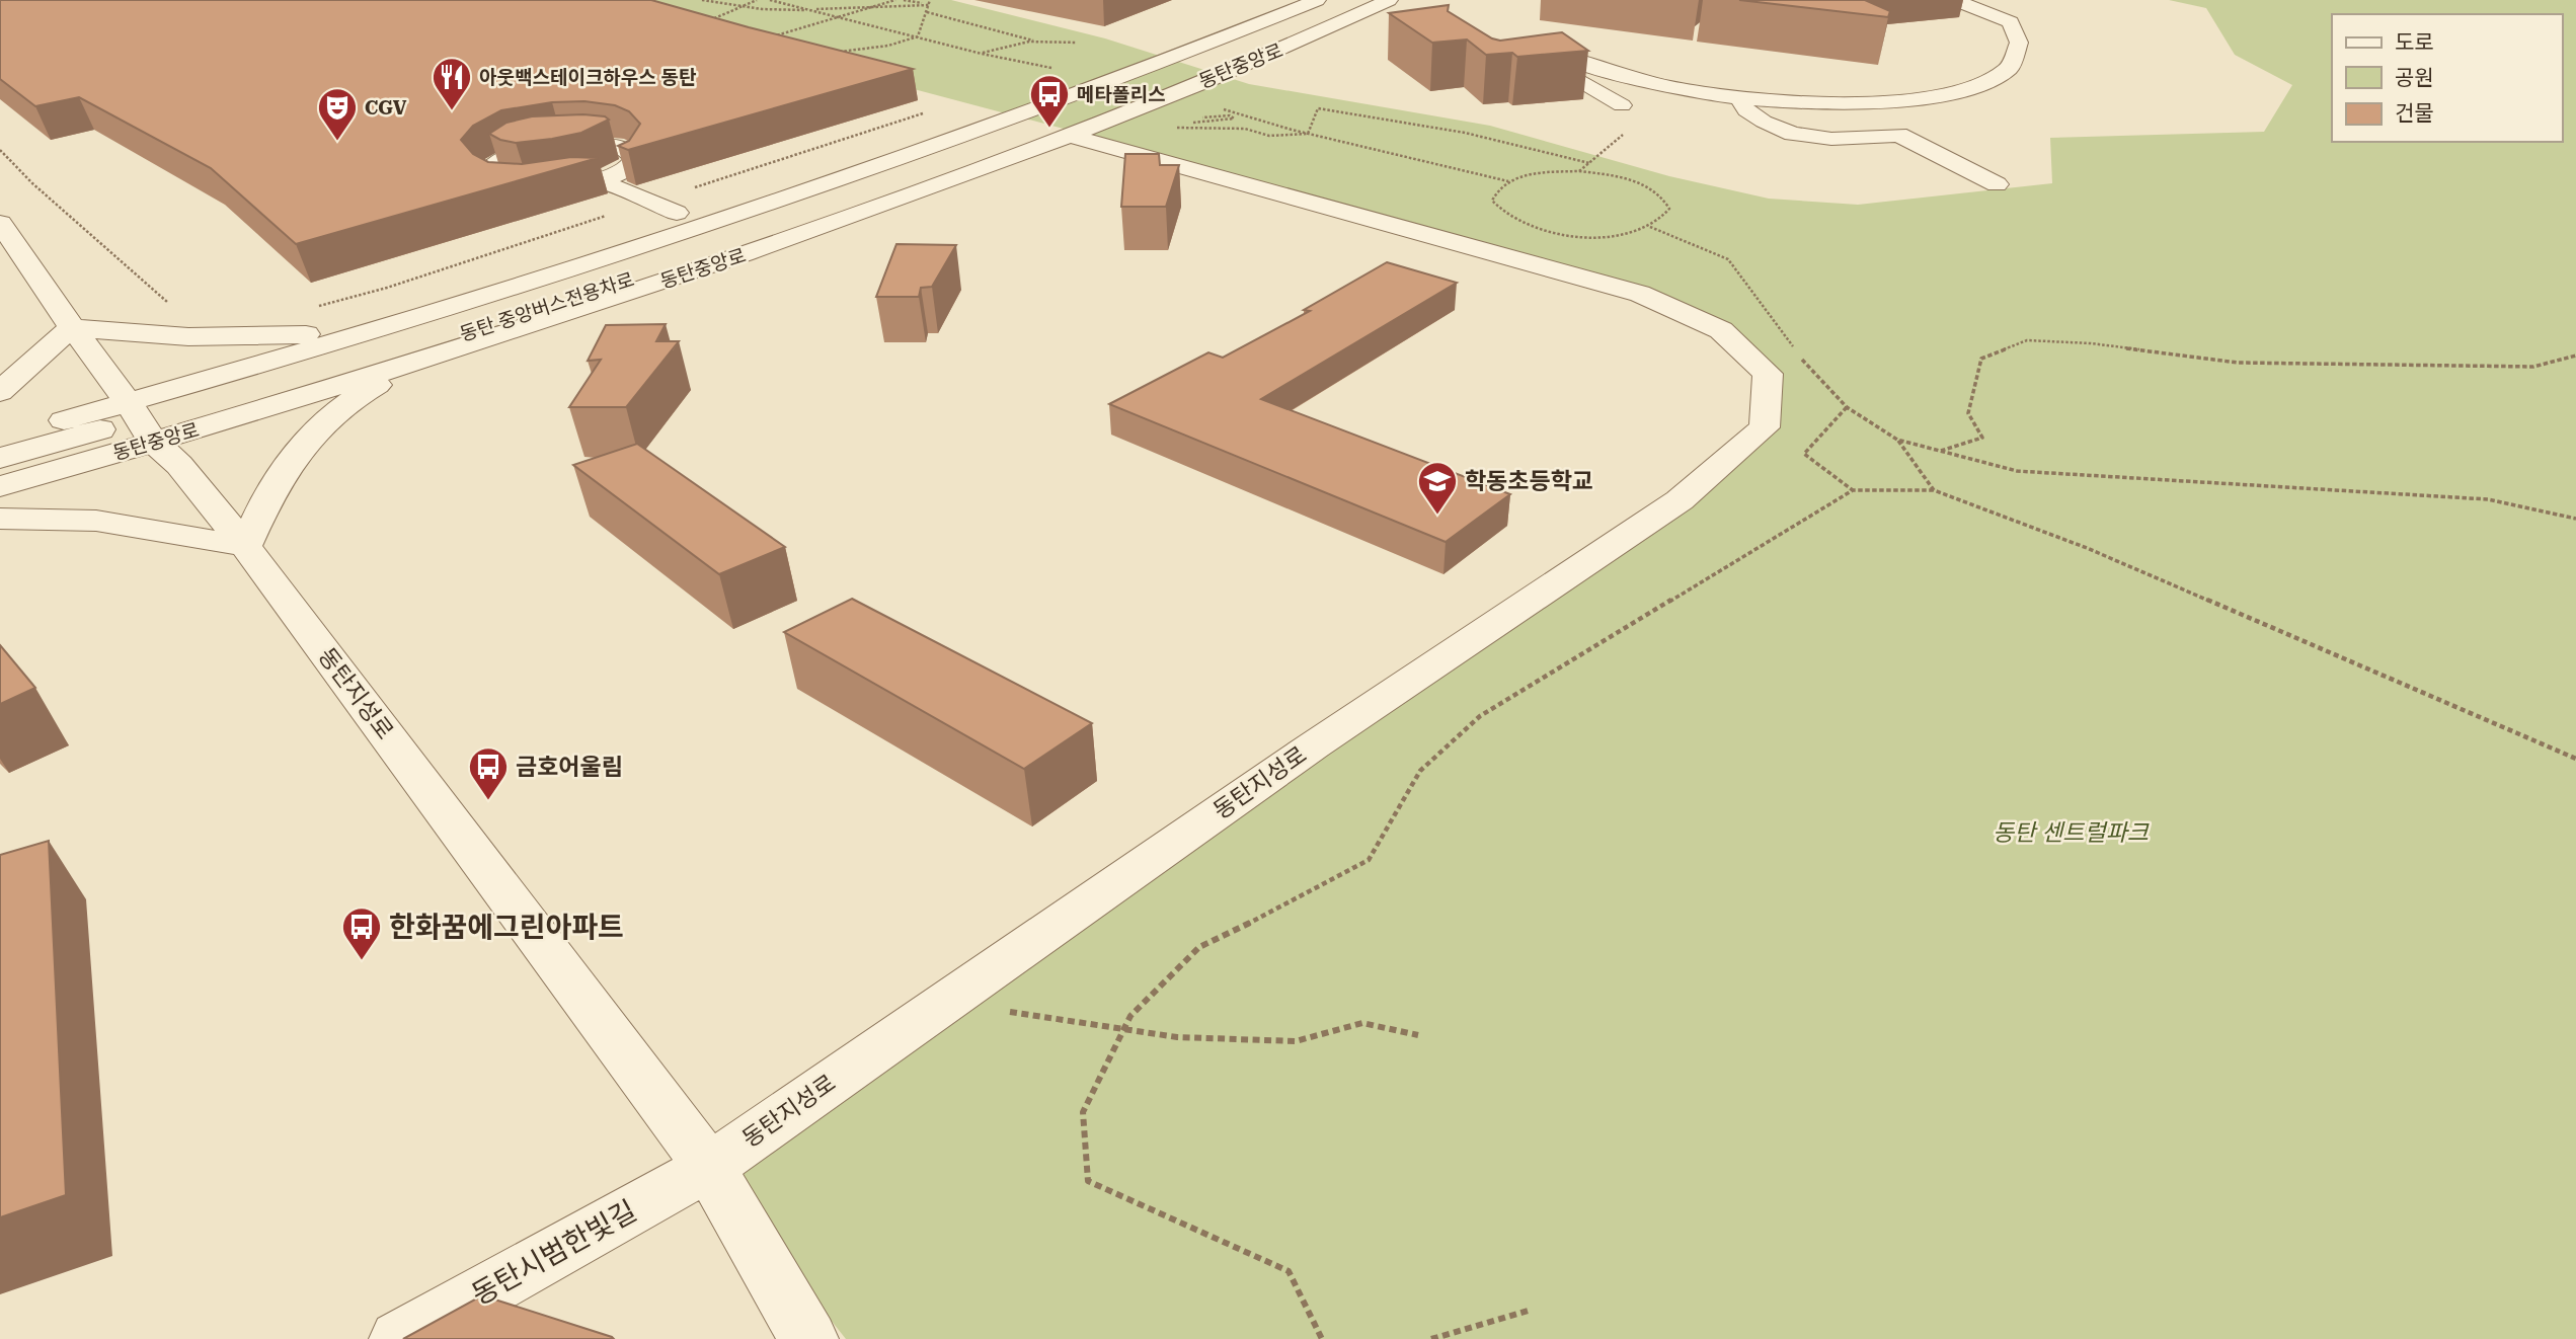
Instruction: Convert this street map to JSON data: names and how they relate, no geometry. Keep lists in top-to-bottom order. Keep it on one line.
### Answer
{"streets":{"street":["동탄중앙로","동탄 중앙버스전용차로","동탄지성로","동탄시범한빛길"]},"crossings":[["동탄중앙로","동탄 중앙버스전용차로"],["동탄중앙로","동탄지성로"],["동탄 중앙버스전용차로","동탄지성로"],["동탄지성로","동탄시범한빛길"]],"parks":["동탄 센트럴파크"],"places":{"restaurant":["아웃백스테이크하우스 동탄"],"bus stop":["메타폴리스","금호어울림","한화꿈에그린아파트"],"theatre":["CGV"],"school or university":["학동초등학교"]},"legend":["도로","공원","건물"]}
